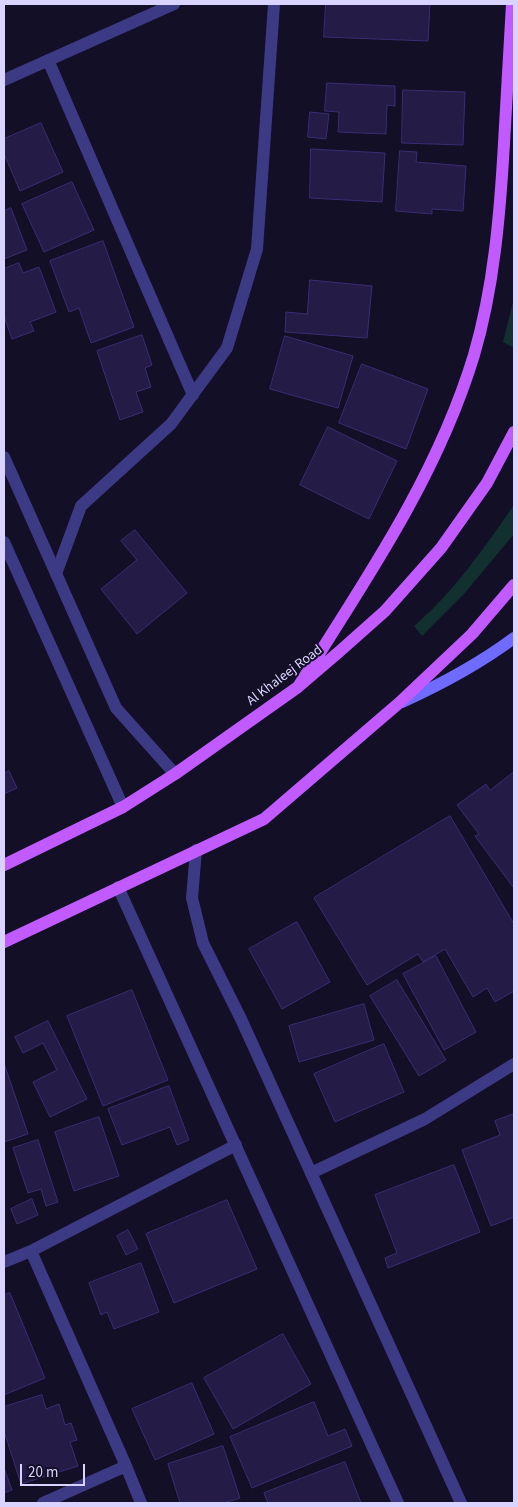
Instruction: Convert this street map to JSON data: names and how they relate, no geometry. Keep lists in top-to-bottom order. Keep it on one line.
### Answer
{"streets":{"main road":["Al Khaleej Road"]},"scale_bar":"20 m"}
